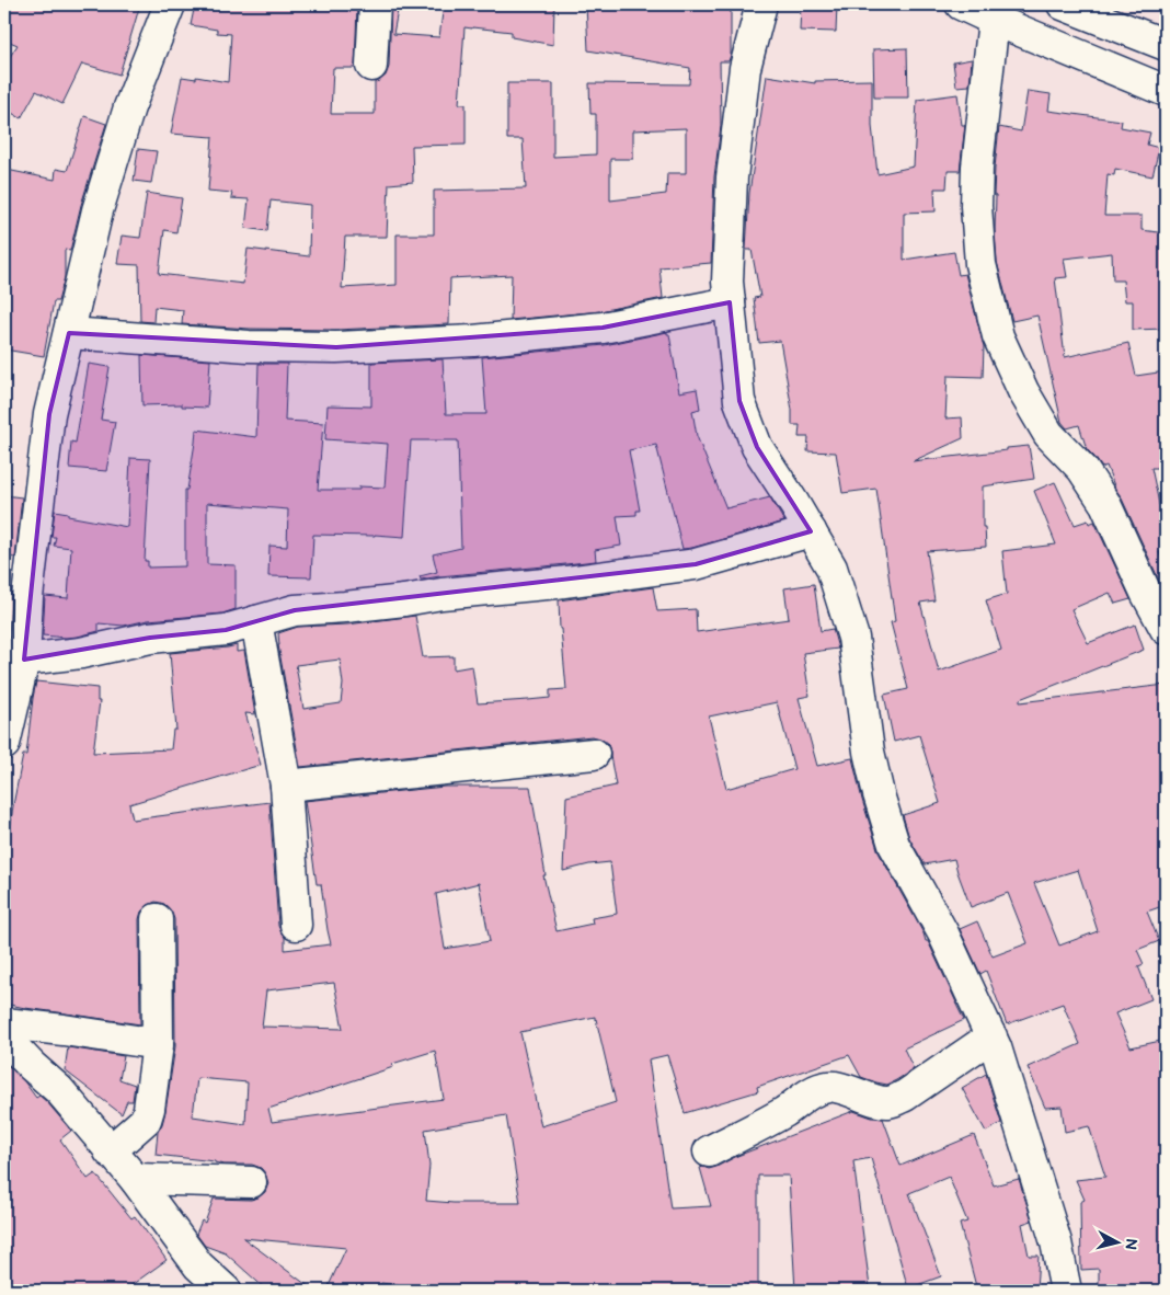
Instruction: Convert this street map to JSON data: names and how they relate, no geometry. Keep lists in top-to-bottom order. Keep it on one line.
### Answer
{"north":"right"}
